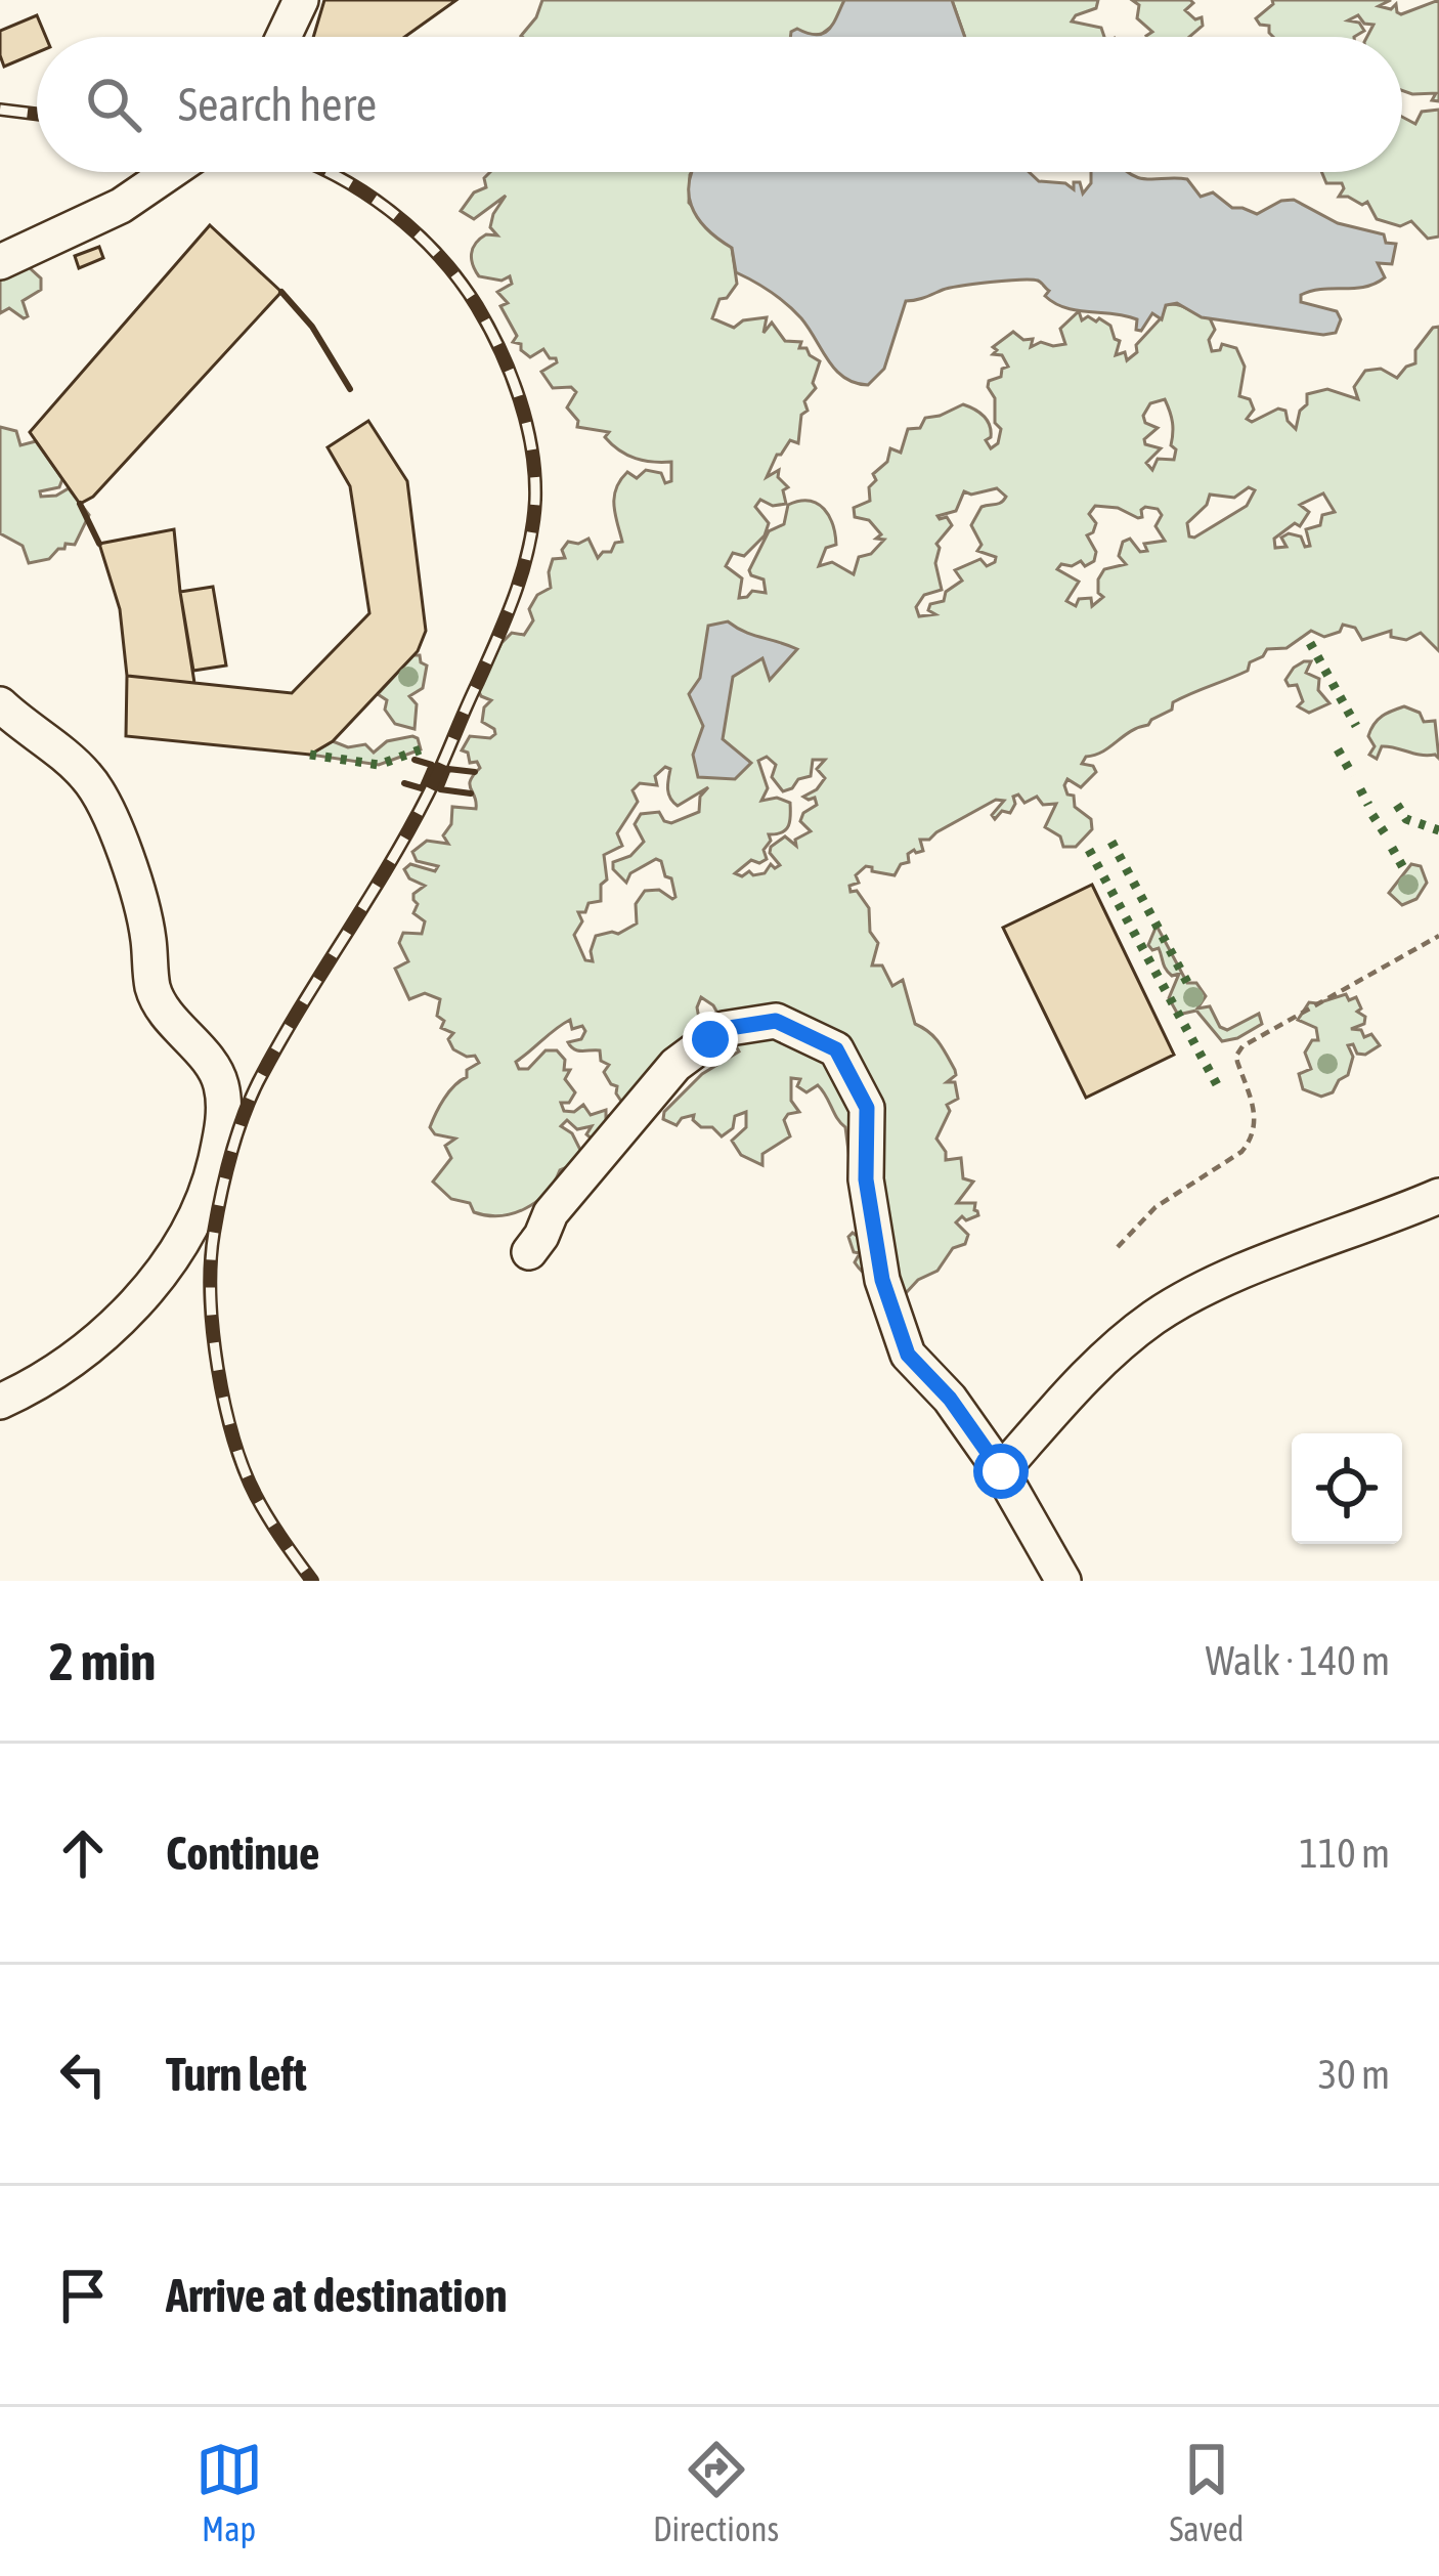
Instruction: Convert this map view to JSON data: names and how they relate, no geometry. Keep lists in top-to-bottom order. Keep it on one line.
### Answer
{"page":{"search":"Search here","heading":["2 min","Walk · 140 m"],"list":[["Continue","110 m"],["Turn left","30 m"],"Arrive at destination"],"nav":["Map","Directions","Saved"]}}
